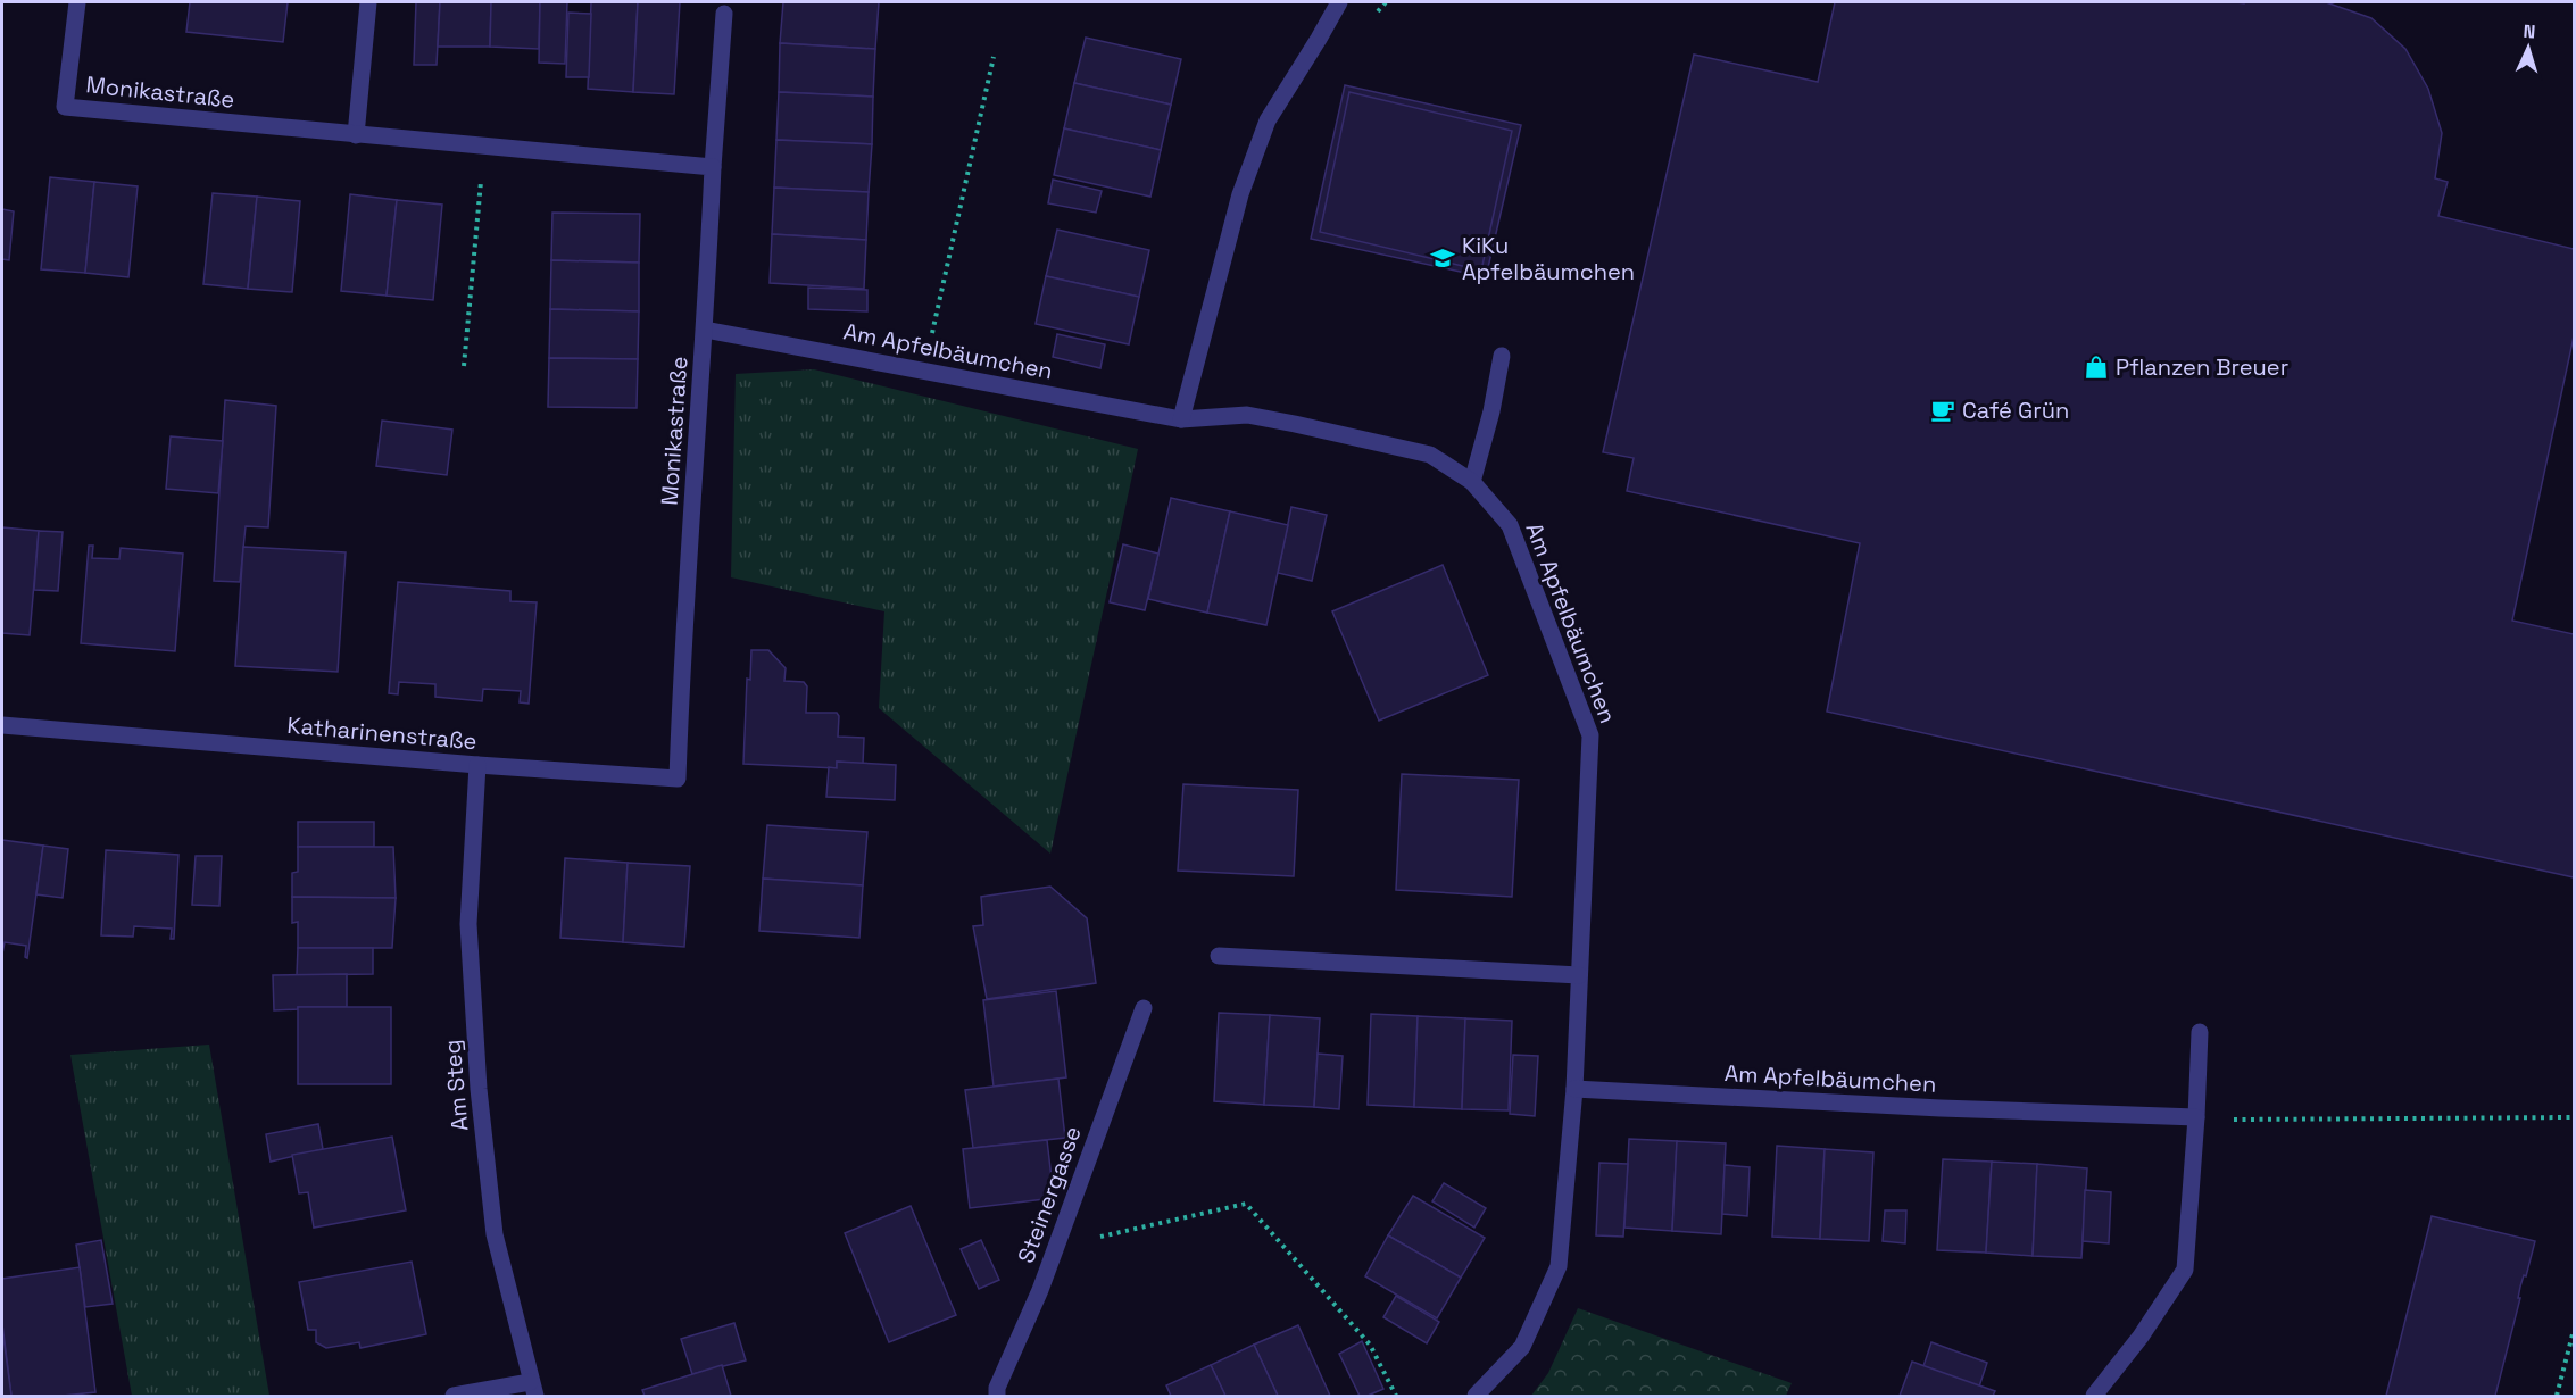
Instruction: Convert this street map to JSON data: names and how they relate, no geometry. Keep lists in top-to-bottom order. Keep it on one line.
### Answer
{"streets":{"street":["Monikastraße","Am Apfelbäumchen","Katharinenstraße","Am Steg","Steinergasse"]},"crossings":[["Monikastraße","Am Apfelbäumchen"],["Monikastraße","Katharinenstraße"],["Katharinenstraße","Am Steg"]],"places":{"school or university":["KiKu Apfelbäumchen"],"shop":["Pflanzen Breuer"],"cafe":["Café Grün"]},"north":"top"}
